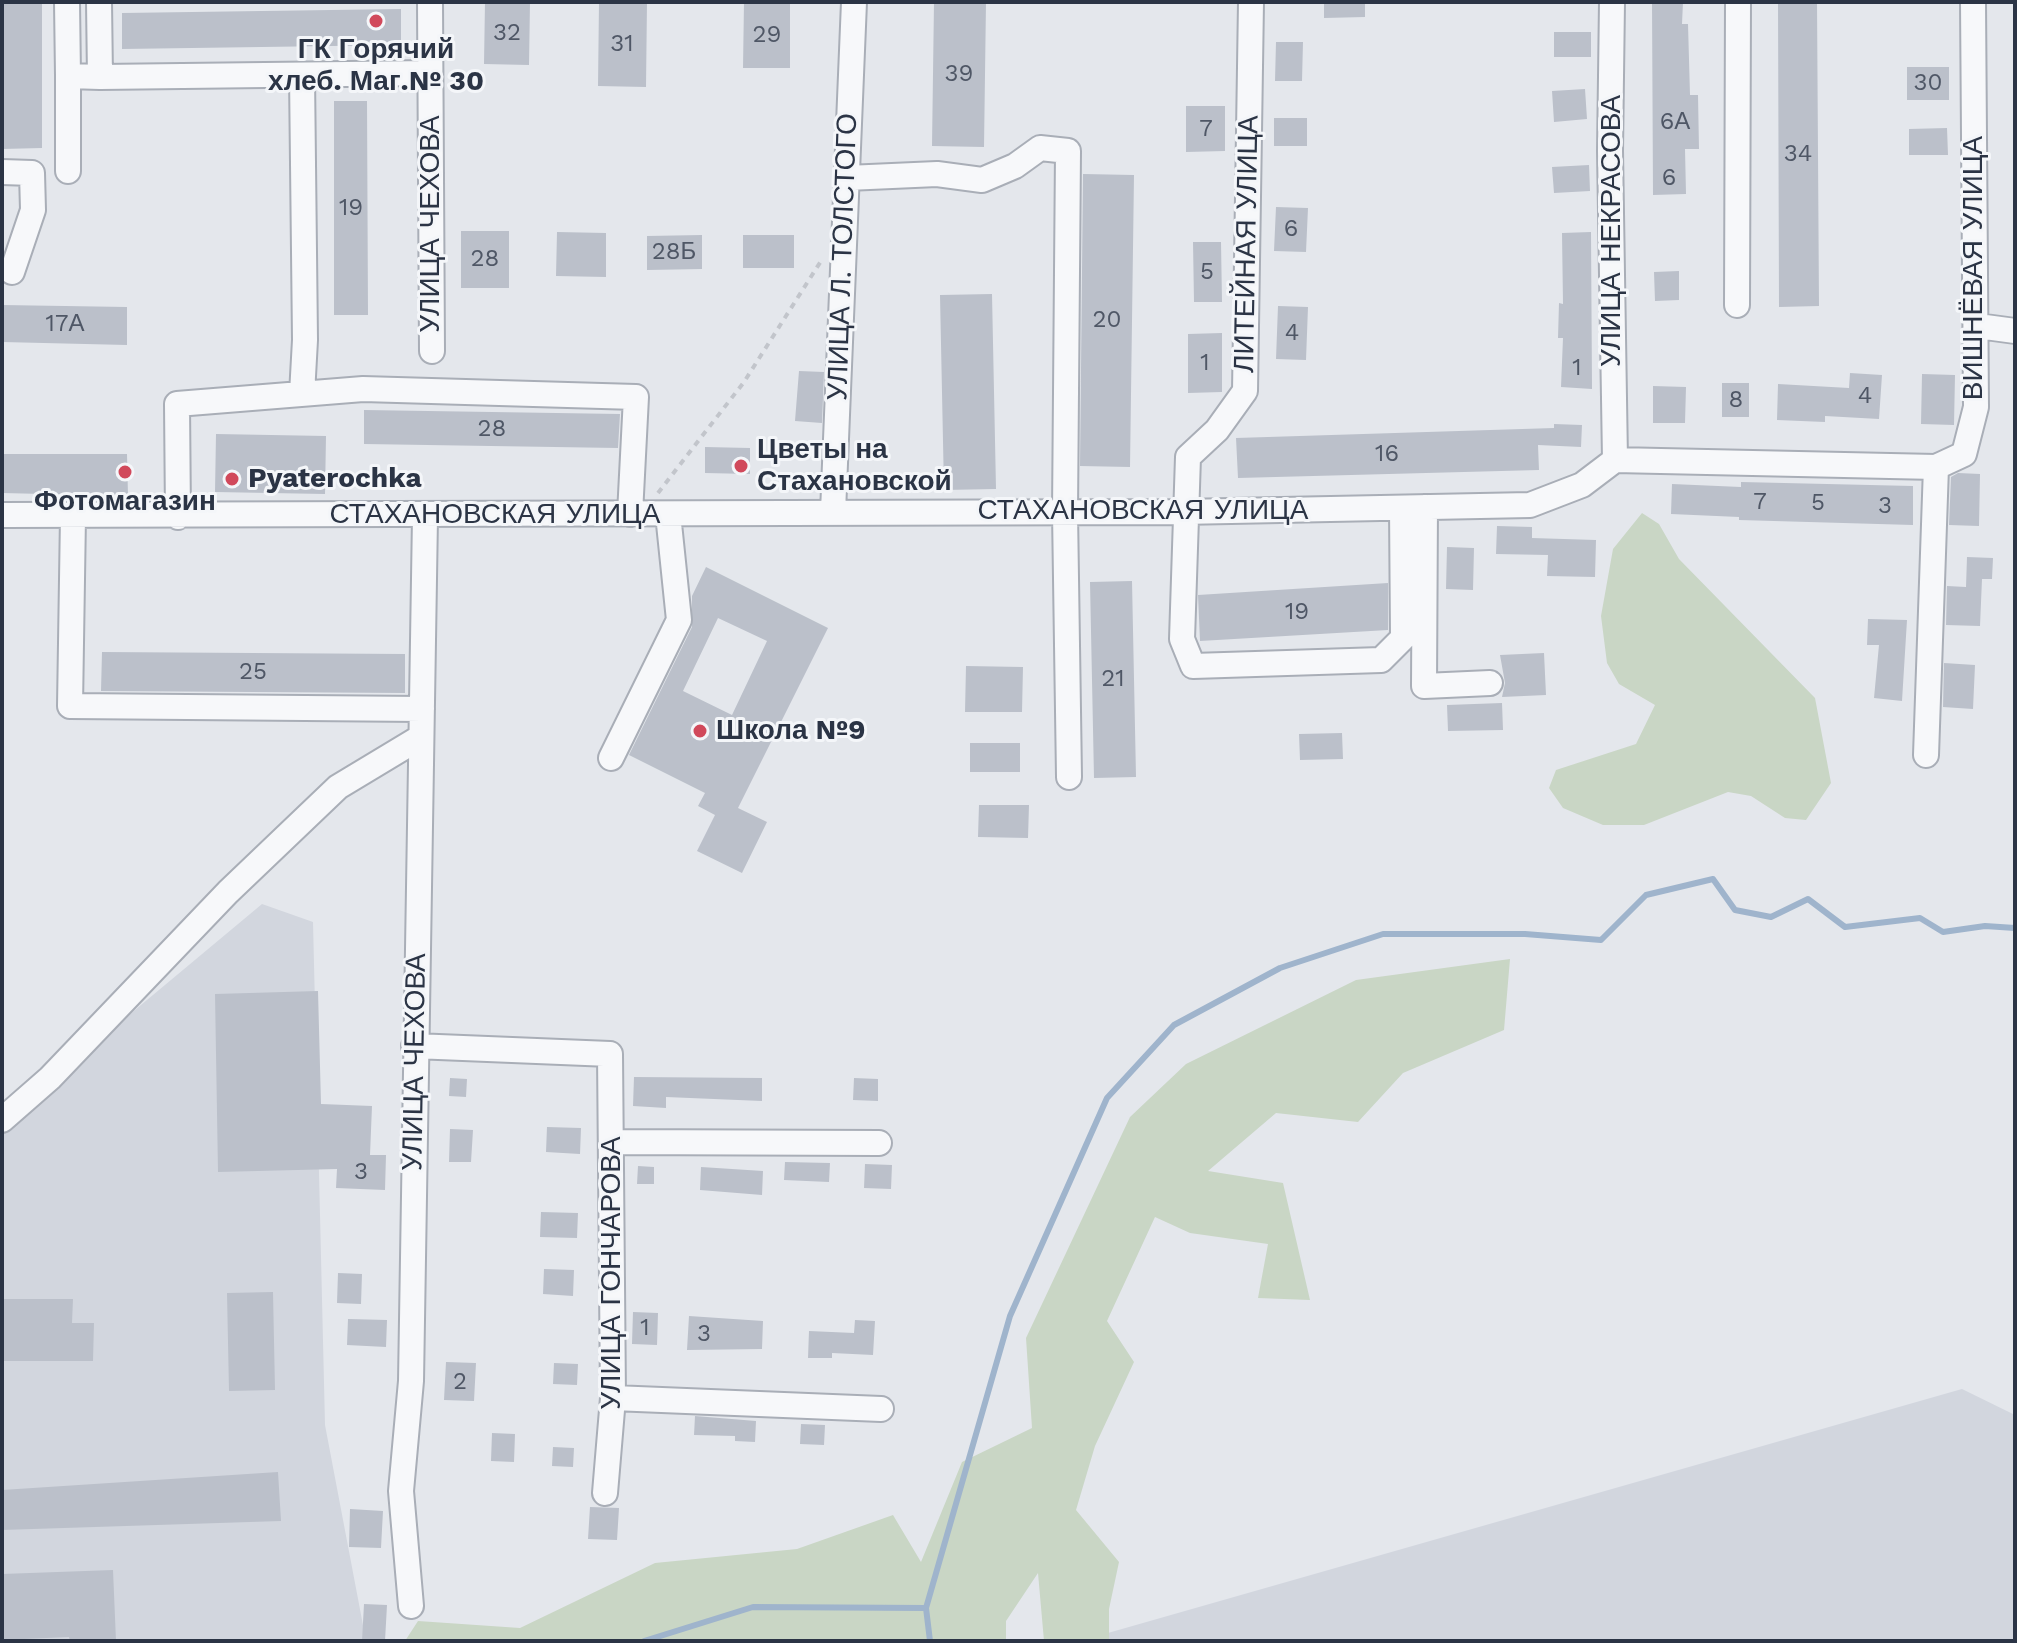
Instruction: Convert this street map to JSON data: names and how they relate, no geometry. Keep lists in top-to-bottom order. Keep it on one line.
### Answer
{"streets":{"street":["УЛИЦА ЧЕХОВА","УЛИЦА НЕКРАСОВА","ЛИТЕЙНАЯ УЛИЦА","УЛИЦА Л. ТОЛСТОГО","ВИШНЁВАЯ УЛИЦА","СТАХАНОВСКАЯ УЛИЦА","УЛИЦА ГОНЧАРОВА"]},"crossings":[["УЛИЦА ЧЕХОВА","СТАХАНОВСКАЯ УЛИЦА"],["УЛИЦА ЧЕХОВА","УЛИЦА ГОНЧАРОВА"],["УЛИЦА НЕКРАСОВА","СТАХАНОВСКАЯ УЛИЦА"],["ЛИТЕЙНАЯ УЛИЦА","СТАХАНОВСКАЯ УЛИЦА"],["УЛИЦА Л. ТОЛСТОГО","СТАХАНОВСКАЯ УЛИЦА"]],"places":["ГК Горячий хлеб. Маг.№ 30","Цветы на Стахановской","Фотомагазин","Pyaterochka","Школа №9"],"house_numbers":["32","29","31","39","30","6А","7","34","6","19","6","28Б","28","5","20","17А","4","1","1","4","8","28","16","7","5","3","19","25","21","3","1","3","2"]}
